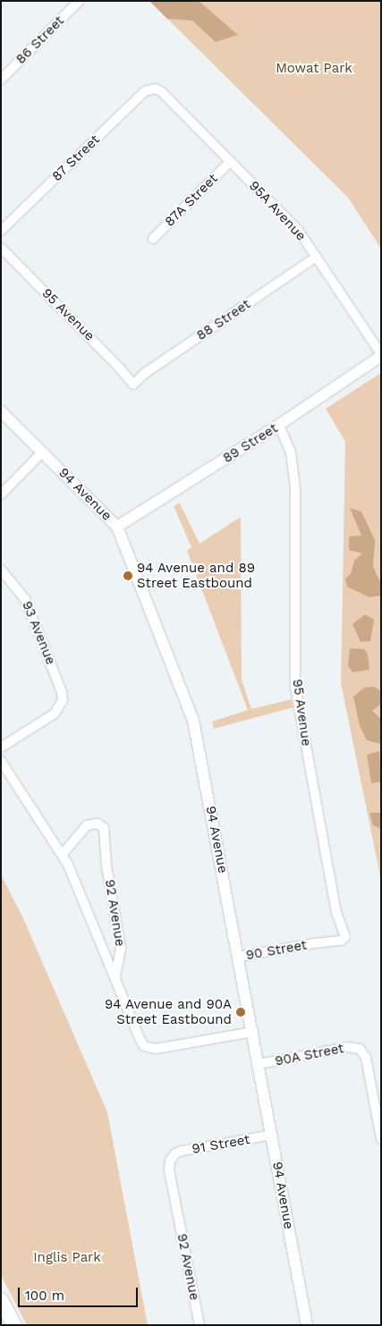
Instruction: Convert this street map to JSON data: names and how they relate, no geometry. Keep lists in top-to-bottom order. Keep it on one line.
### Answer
{"streets":{"street":["86 Street","87 Street","87A Street","95A Avenue","95 Avenue","88 Street","89 Street","94 Avenue","93 Avenue","92 Avenue","90 Street","90A Street","91 Street"]},"crossings":[["87 Street","95A Avenue"],["87A Street","95A Avenue"],["95A Avenue","88 Street"],["95A Avenue","89 Street"],["95 Avenue","88 Street"],["95 Avenue","89 Street"],["95 Avenue","90 Street"],["89 Street","94 Avenue"],["94 Avenue","90 Street"],["94 Avenue","90A Street"],["94 Avenue","91 Street"],["92 Avenue","91 Street"]],"parks":["Mowat Park","Inglis Park"],"places":["94 Avenue and 89 Street Eastbound","94 Avenue and 90A Street Eastbound"],"scale_bar":"100 m"}
